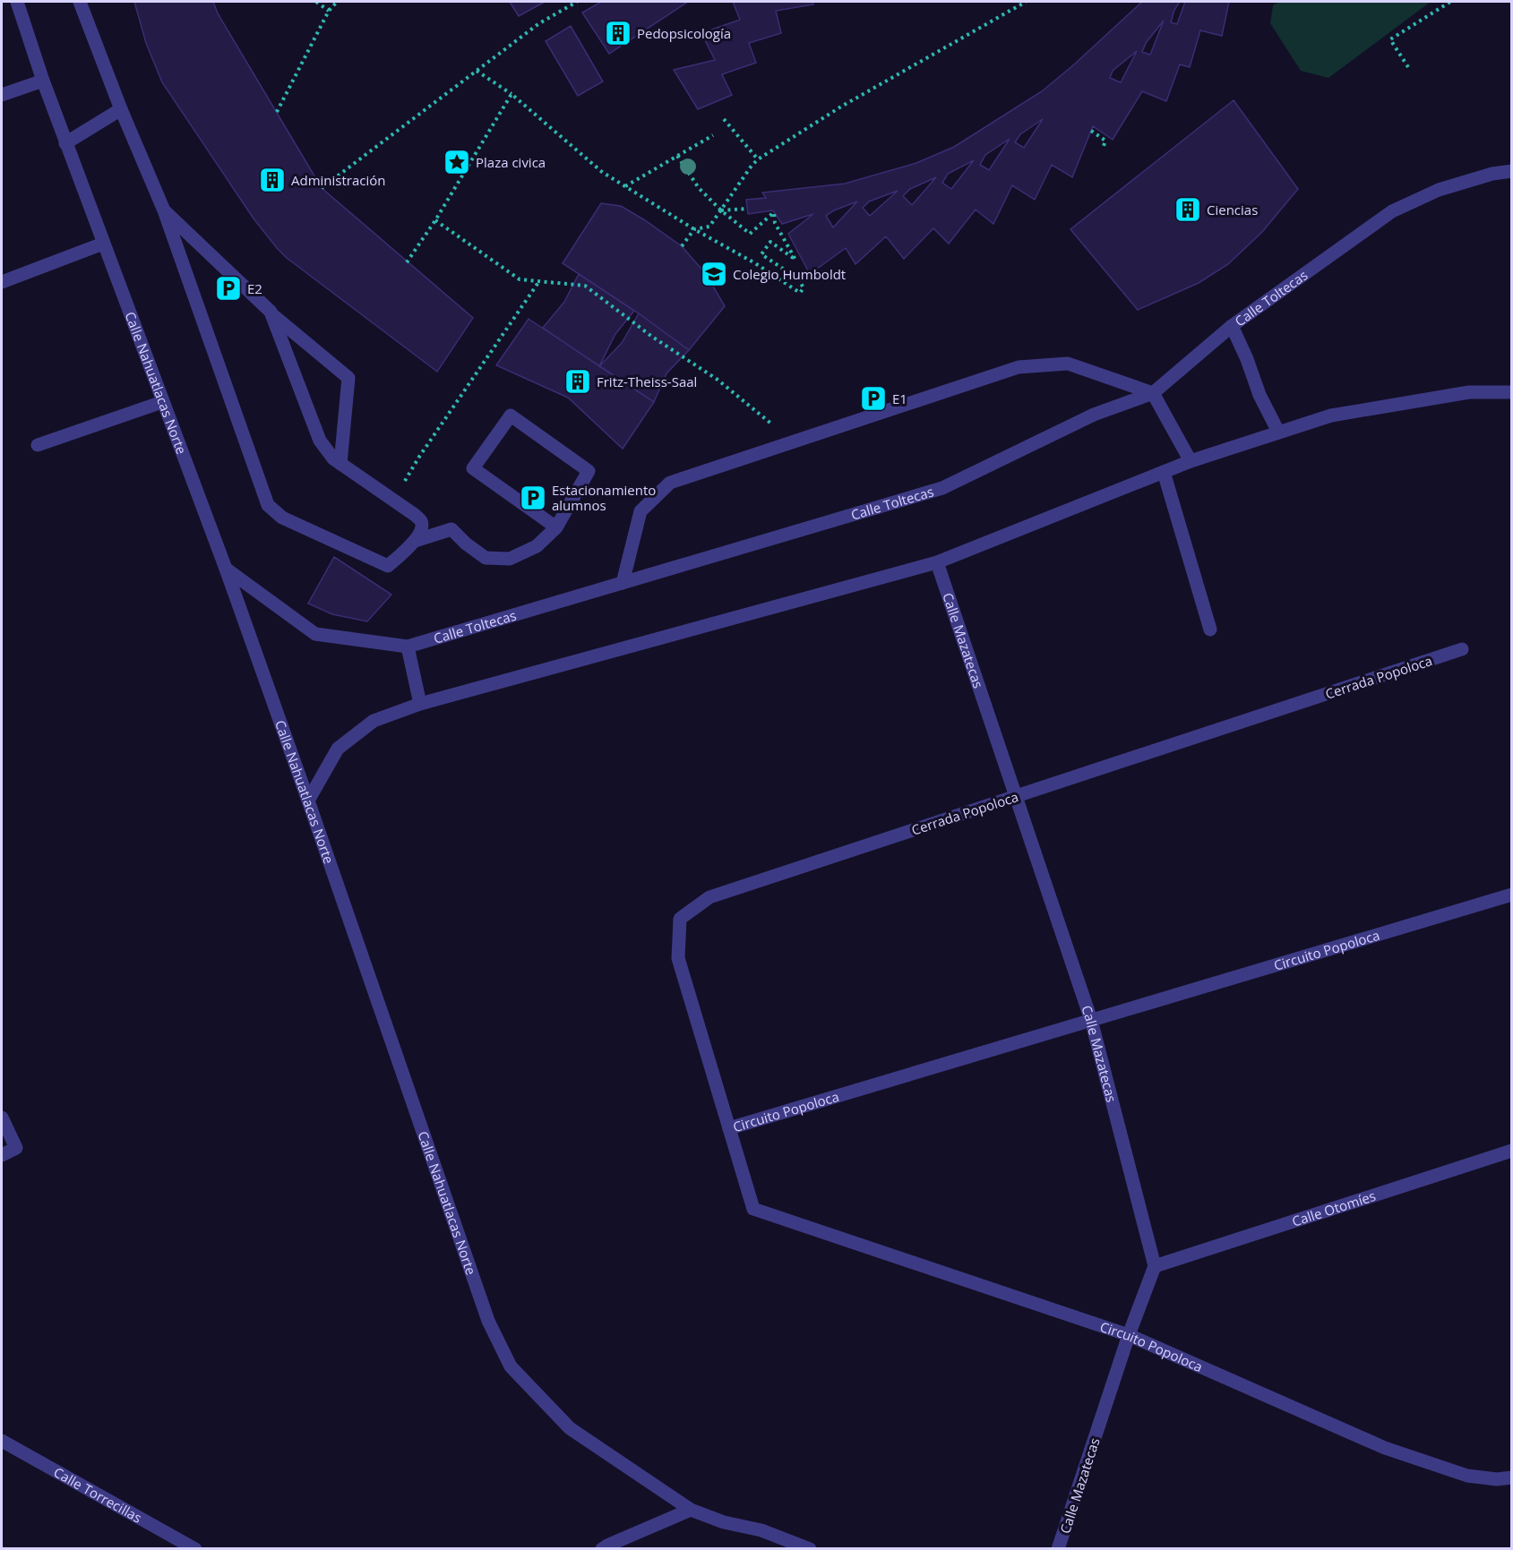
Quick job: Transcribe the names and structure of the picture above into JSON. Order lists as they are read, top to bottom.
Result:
{
  "streets": {
    "street": [
      "Calle Toltecas",
      "Calle Nahuatlacas Norte",
      "Calle Mazatecas",
      "Cerrada Popoloca",
      "Circuito Popoloca",
      "Calle Otomíes",
      "Calle Torrecillas"
    ]
  },
  "crossings": [
    ["Calle Toltecas", "Calle Nahuatlacas Norte"],
    ["Calle Mazatecas", "Cerrada Popoloca"],
    ["Calle Mazatecas", "Circuito Popoloca"],
    ["Calle Mazatecas", "Calle Otomíes"],
    ["Cerrada Popoloca", "Circuito Popoloca"]
  ],
  "places": {
    "building": [
      "Pedopsicología",
      "Administración",
      "Ciencias",
      "Fritz-Theiss-Saal"
    ],
    "place": ["Plaza civica"],
    "school or university": ["Colegio Humboldt"],
    "parking": ["E2", "E1", "Estacionamiento alumnos"]
  }
}
